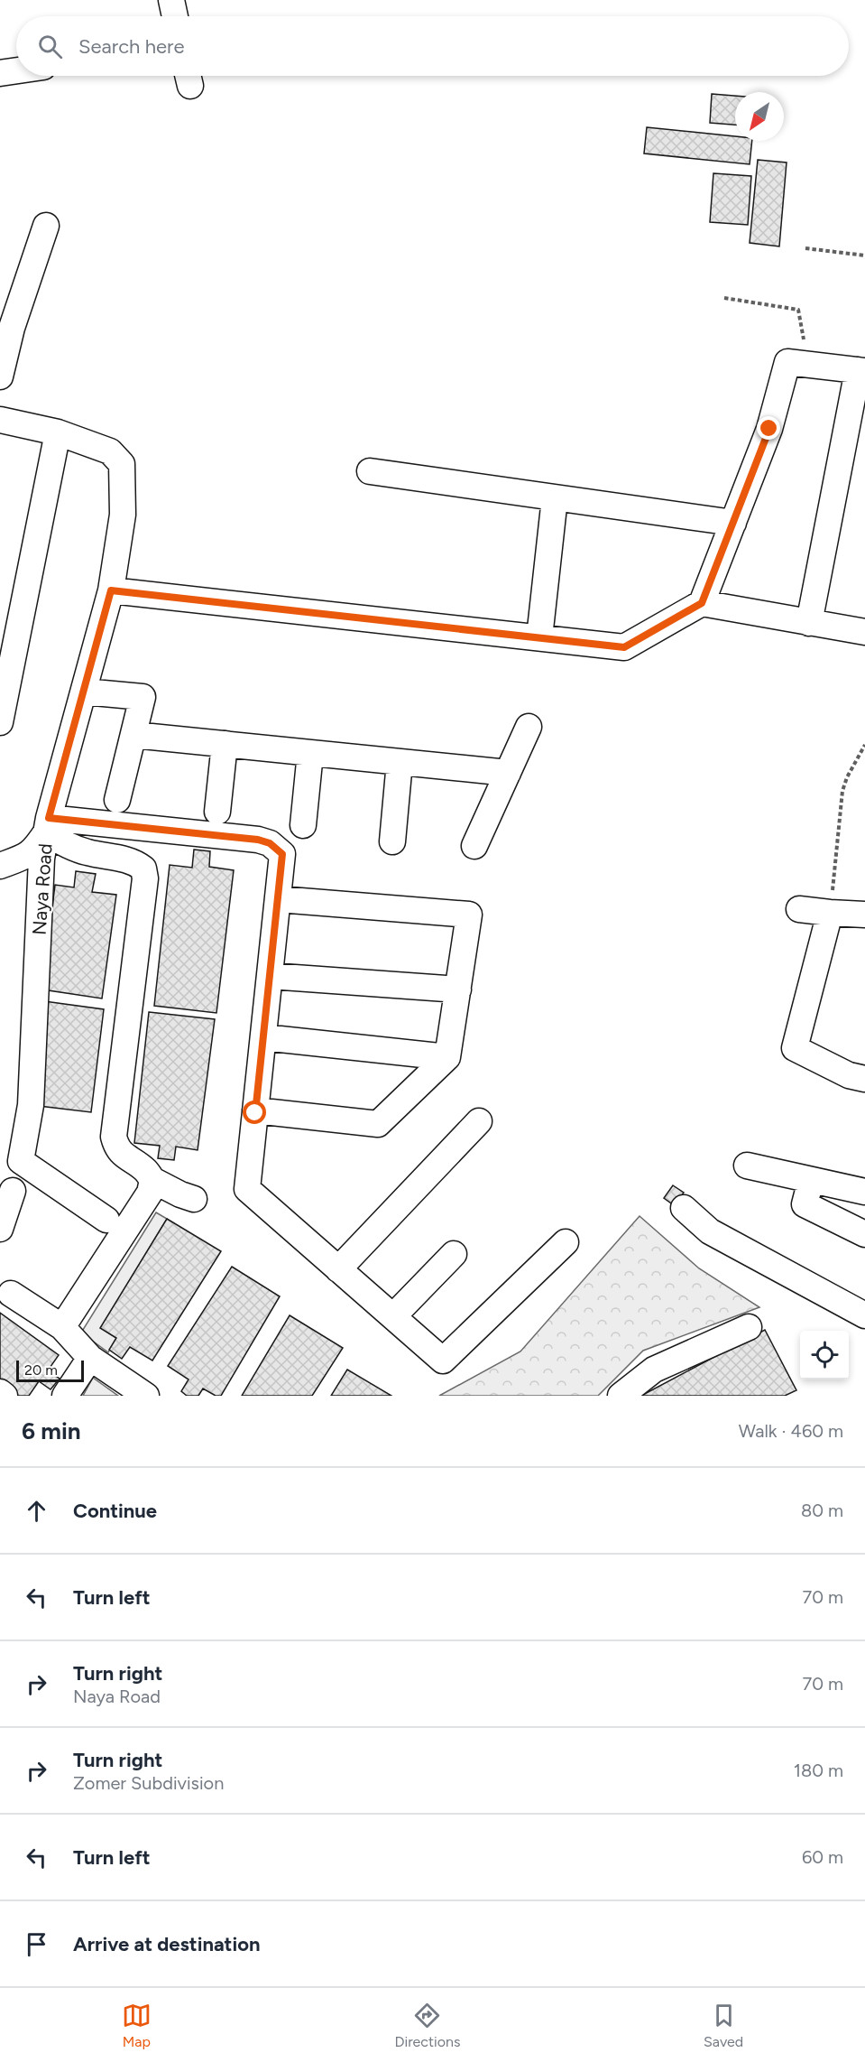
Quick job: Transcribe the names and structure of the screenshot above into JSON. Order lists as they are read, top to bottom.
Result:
{
  "streets": {
    "street": ["Naya Road"]
  },
  "scale_bar": "20 m",
  "north": "bottom left",
  "page": {
    "search": "Search here",
    "scale": "20 m",
    "heading": ["6 min", "Walk · 460 m"],
    "list": [
      ["Continue", "80 m"],
      ["Turn left", "70 m"],
      ["Turn right", "Naya Road", "70 m"],
      ["Turn right", "Zomer Subdivision", "180 m"],
      ["Turn left", "60 m"],
      "Arrive at destination"
    ],
    "nav": ["Map", "Directions", "Saved"]
  }
}
